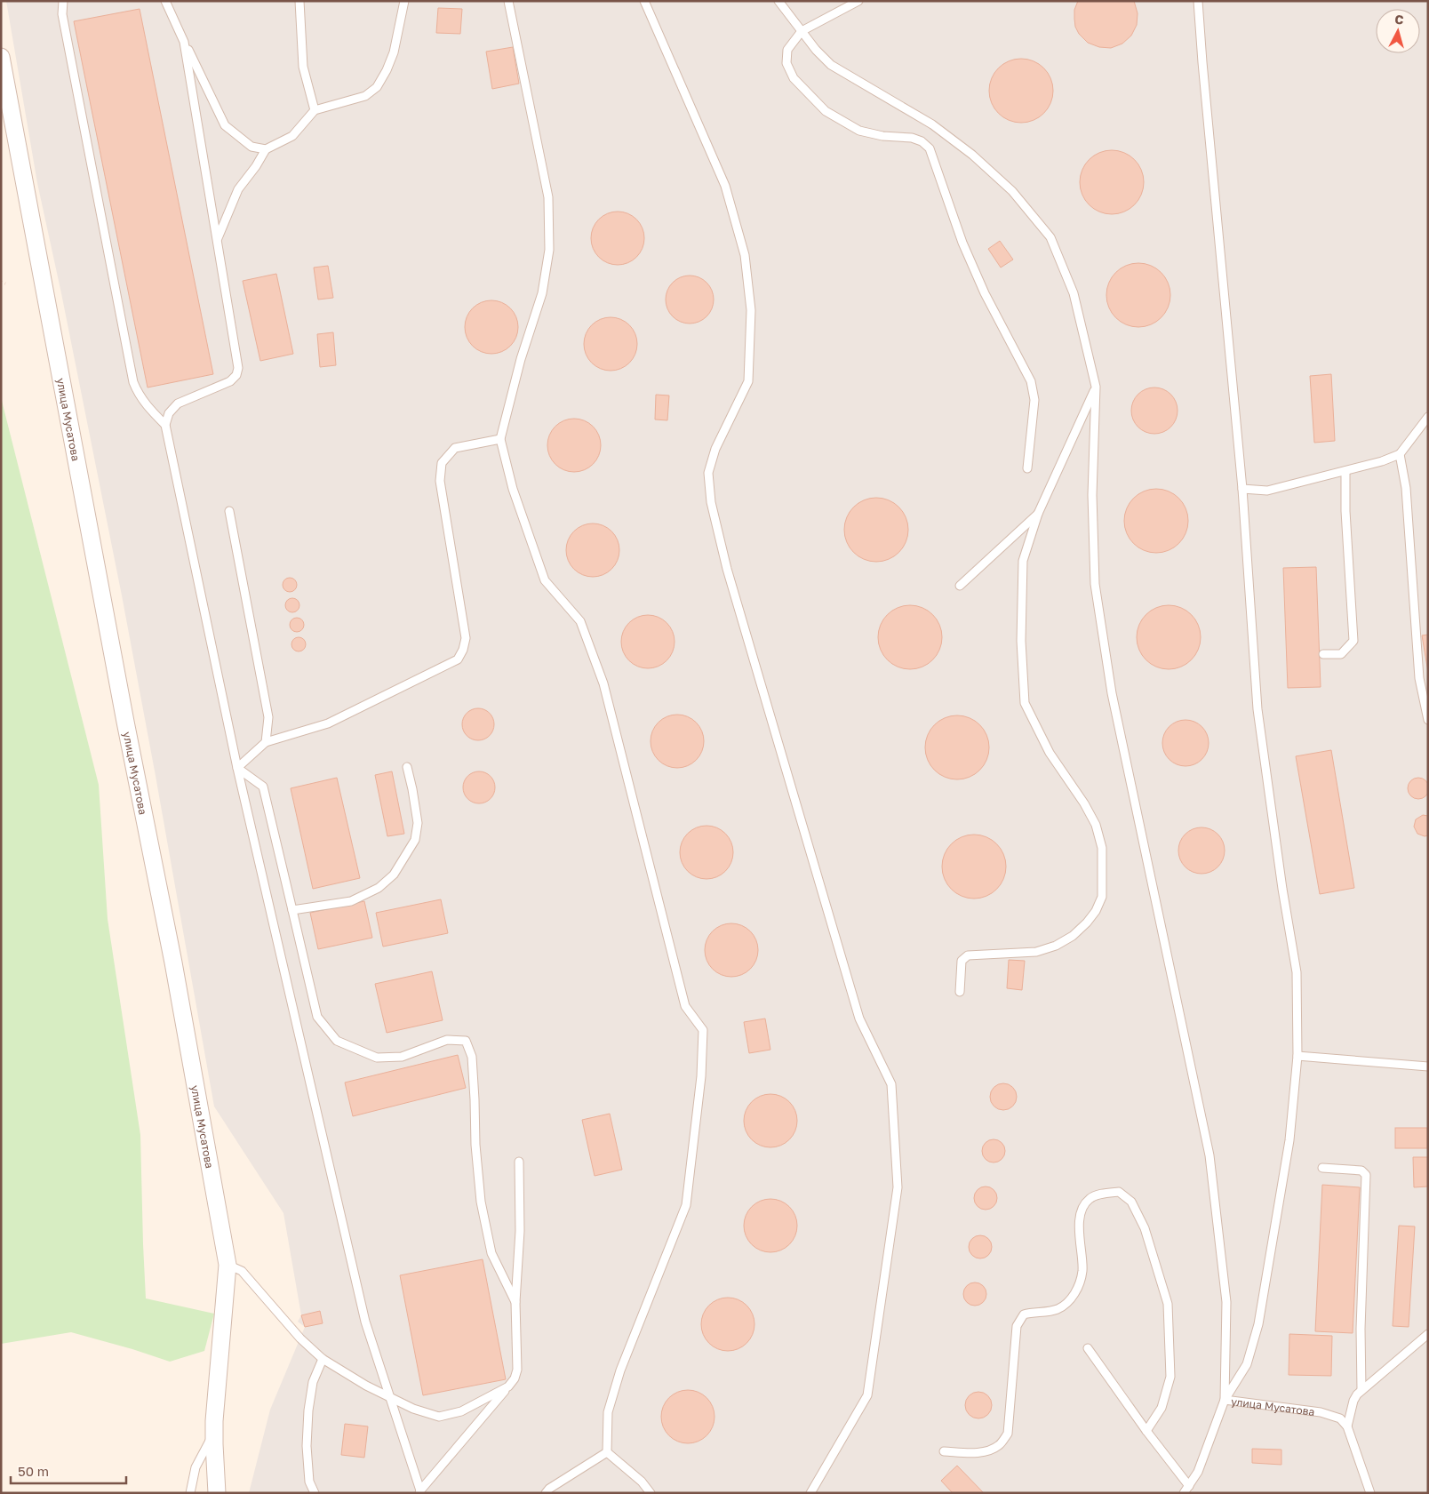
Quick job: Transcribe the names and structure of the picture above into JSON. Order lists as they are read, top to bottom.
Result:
{
  "streets": {
    "street": ["улица Мусатова"]
  },
  "scale_bar": "50 m",
  "north": "top"
}
